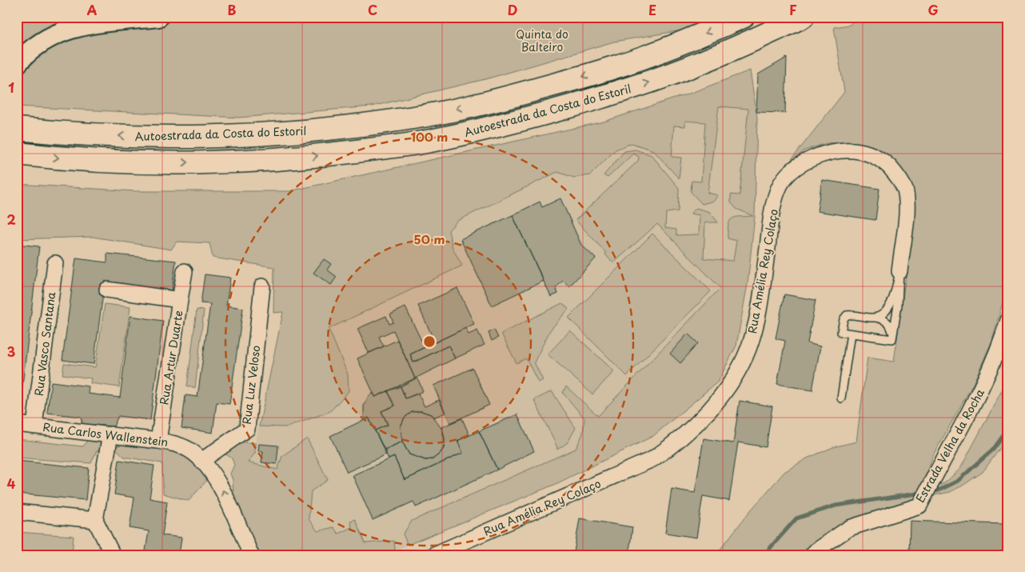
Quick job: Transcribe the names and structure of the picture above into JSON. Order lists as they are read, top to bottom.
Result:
{
  "streets": {
    "highway": ["Autoestrada da Costa do Estoril"],
    "street": [
      "Rua Amélia Rey Colaço",
      "Rua Vasco Santana",
      "Rua Artur Duarte",
      "Rua Luz Veloso",
      "Rua Carlos Wallenstein",
      "Estrada Velha da Rocha"
    ]
  },
  "crossings": [
    ["Rua Vasco Santana", "Rua Carlos Wallenstein"],
    ["Rua Artur Duarte", "Rua Carlos Wallenstein"],
    ["Rua Luz Veloso", "Rua Carlos Wallenstein"]
  ],
  "one_way": ["Rua Carlos Wallenstein"],
  "parks": ["Quinta do Balteiro"],
  "grid": {
    "columns": [
      "A",
      "B",
      "C",
      "D",
      "E",
      "F",
      "G"
    ],
    "rows": [
      "1",
      "2",
      "3",
      "4"
    ]
  },
  "rings": ["100 m", "50 m"]
}
